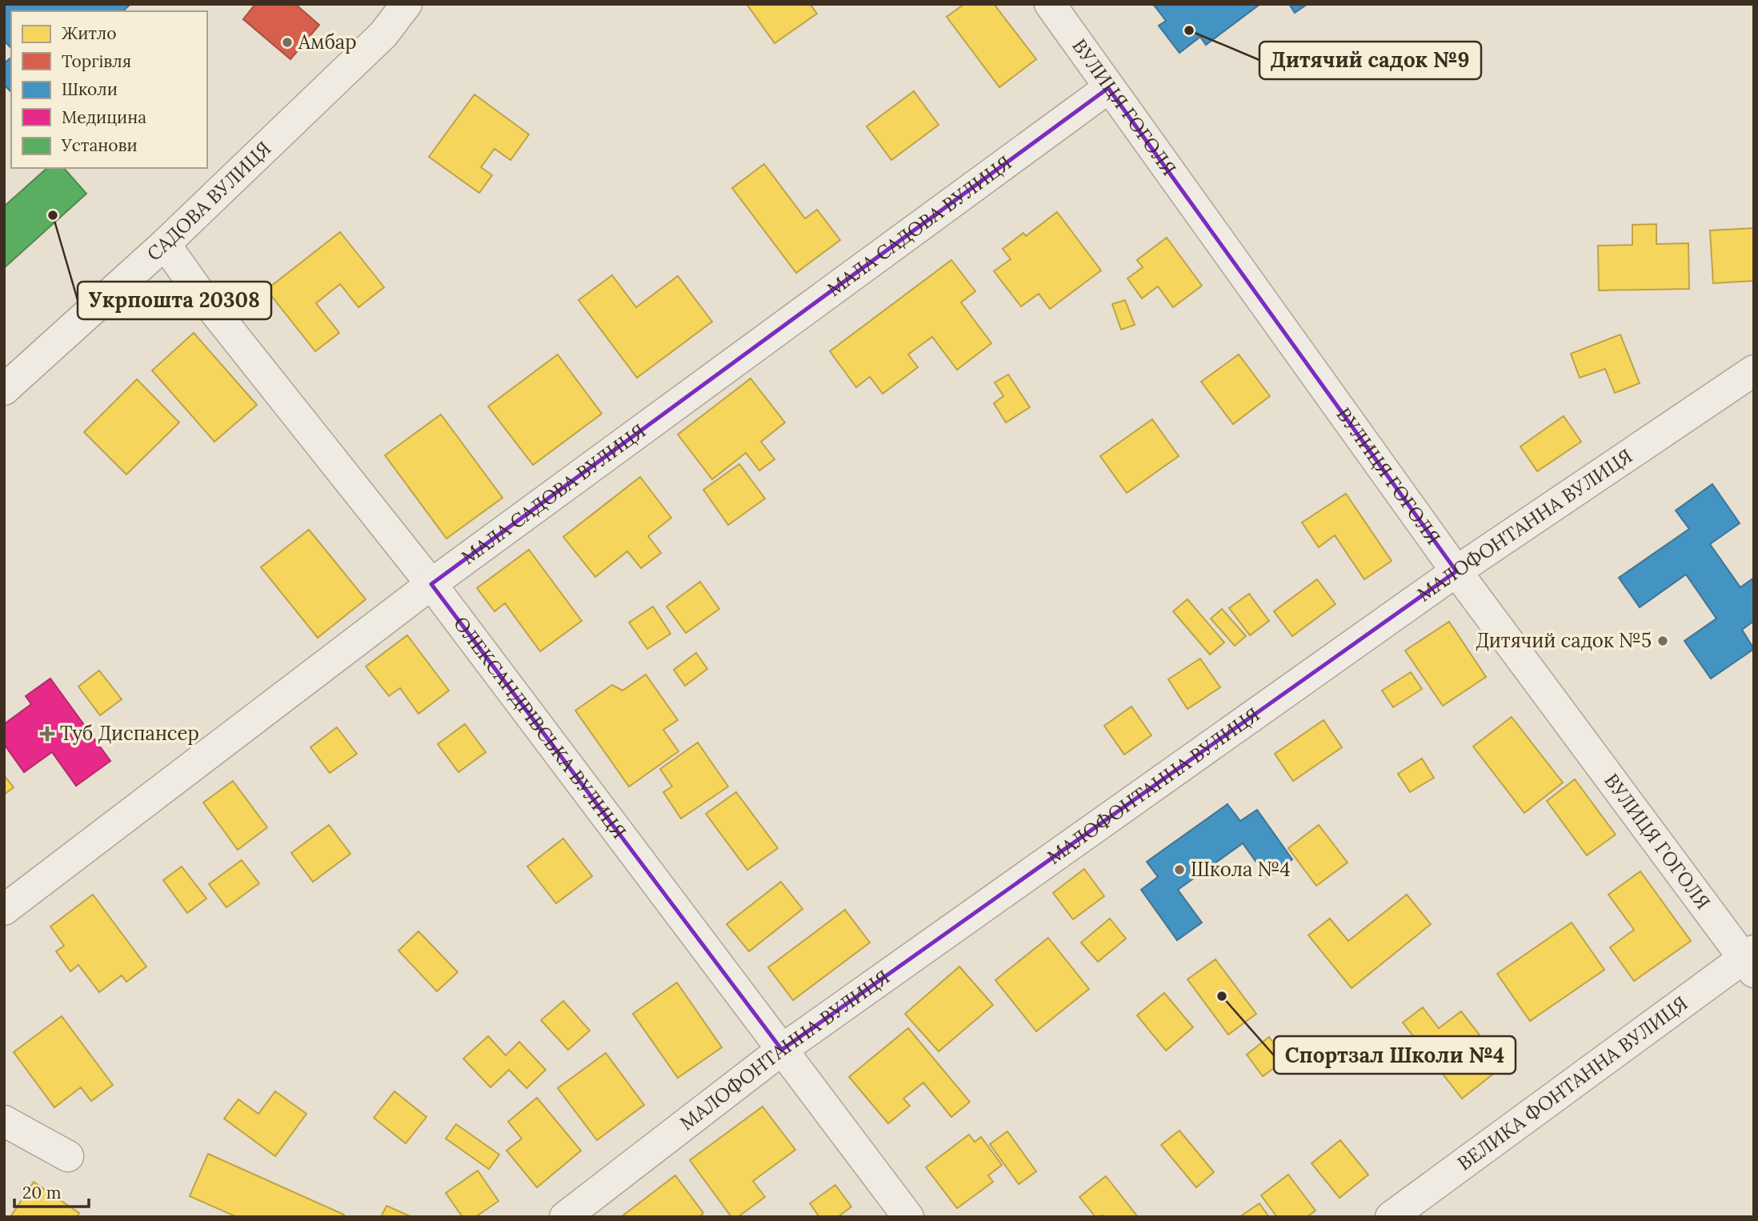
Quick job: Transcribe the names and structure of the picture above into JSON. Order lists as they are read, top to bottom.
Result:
{
  "streets": {
    "street": [
      "ВУЛИЦЯ ГОГОЛЯ",
      "САДОВА ВУЛИЦЯ",
      "МАЛА САДОВА ВУЛИЦЯ",
      "МАЛОФОНТАННА ВУЛИЦЯ",
      "ОЛЕКСАНДРІВСЬКА ВУЛИЦЯ",
      "ВЕЛИКА ФОНТАННА ВУЛИЦЯ"
    ]
  },
  "crossings": [
    ["ВУЛИЦЯ ГОГОЛЯ", "МАЛА САДОВА ВУЛИЦЯ"],
    ["ВУЛИЦЯ ГОГОЛЯ", "МАЛОФОНТАННА ВУЛИЦЯ"],
    ["ВУЛИЦЯ ГОГОЛЯ", "ВЕЛИКА ФОНТАННА ВУЛИЦЯ"],
    ["САДОВА ВУЛИЦЯ", "ОЛЕКСАНДРІВСЬКА ВУЛИЦЯ"],
    ["МАЛА САДОВА ВУЛИЦЯ", "ОЛЕКСАНДРІВСЬКА ВУЛИЦЯ"],
    ["МАЛОФОНТАННА ВУЛИЦЯ", "ОЛЕКСАНДРІВСЬКА ВУЛИЦЯ"]
  ],
  "places": {
    "other": [
      "Дитячий садок №9",
      "Амбар",
      "Укрпошта 20308",
      "Дитячий садок №5",
      "Школа №4",
      "Спортзал Школи №4"
    ],
    "health": ["Туб Диспансер"]
  },
  "legend": [
    "Житло",
    "Торгівля",
    "Школи",
    "Медицина",
    "Установи"
  ],
  "scale_bar": "20 m"
}
